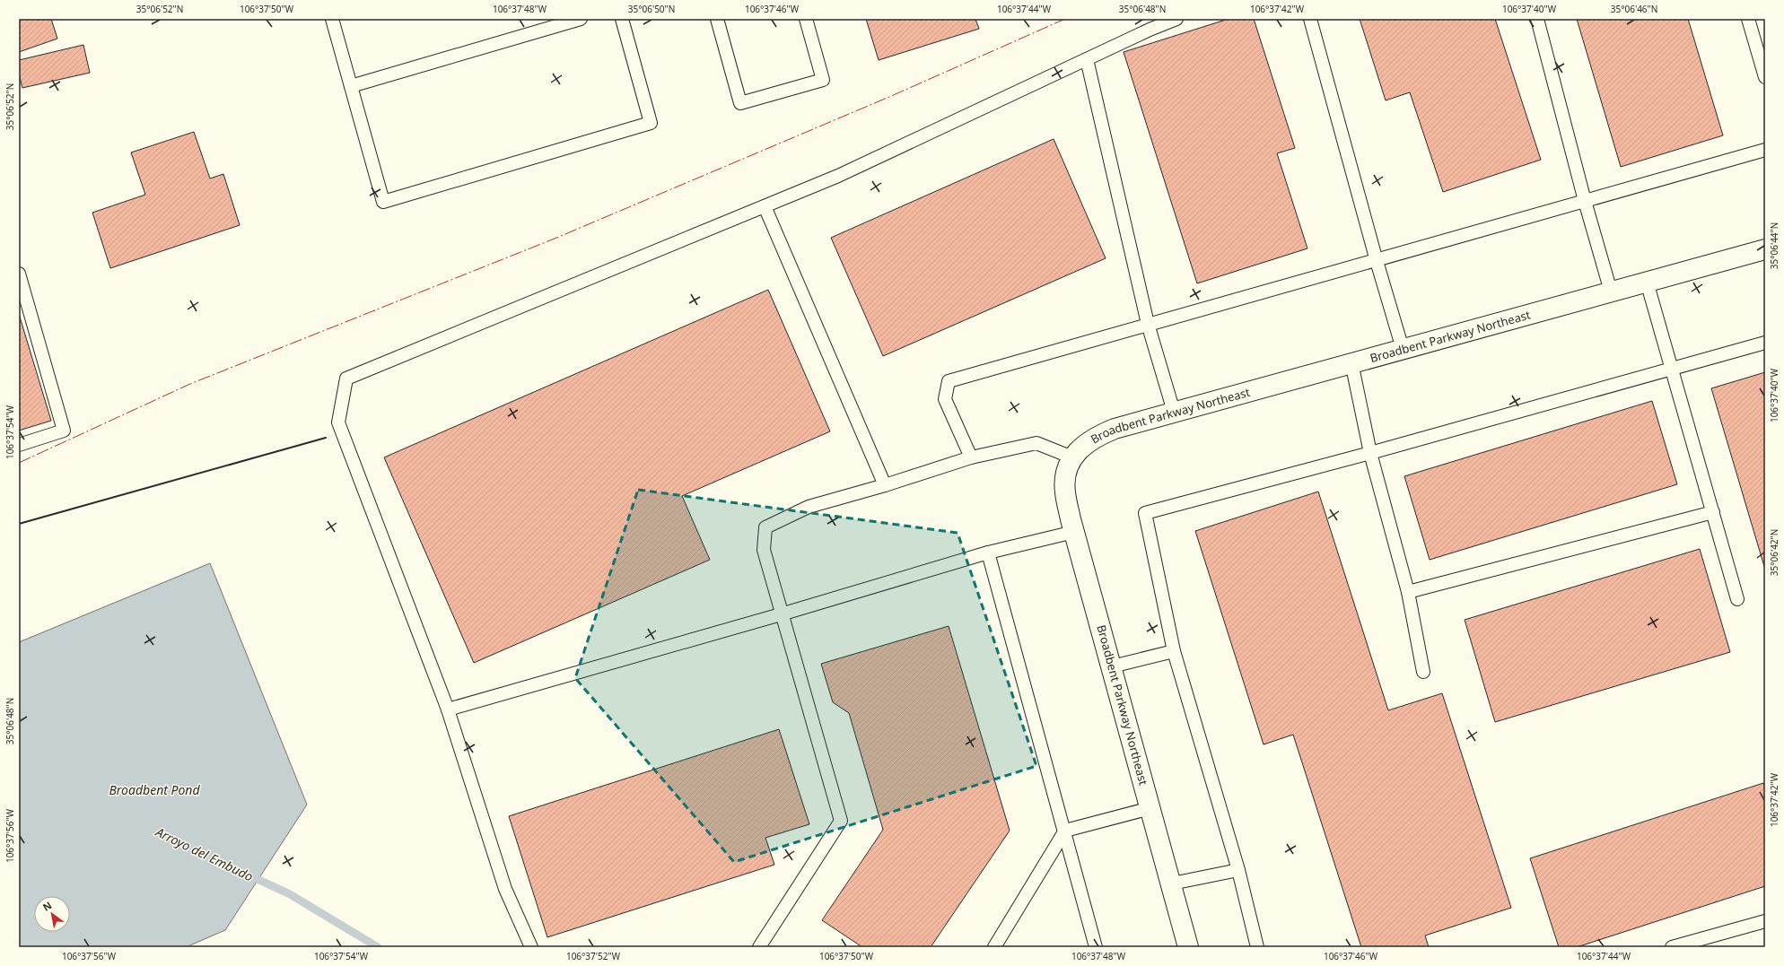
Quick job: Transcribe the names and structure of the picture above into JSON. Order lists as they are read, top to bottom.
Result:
{
  "streets": {
    "street": ["Broadbent Parkway Northeast"]
  },
  "water": ["Broadbent Pond", "Arroyo del Embudo"],
  "north": "top left",
  "coordinates": [
    "35°06'52\"N",
    "106°37'50\"W",
    "106°37'48\"W",
    "35°06'50\"N",
    "106°37'46\"W",
    "106°37'44\"W",
    "35°06'48\"N",
    "106°37'42\"W",
    "106°37'40\"W",
    "35°06'46\"N",
    "35°06'44\"N",
    "106°37'54\"W",
    "35°06'42\"N",
    "106°37'56\"W",
    "106°37'52\"W"
  ]
}
